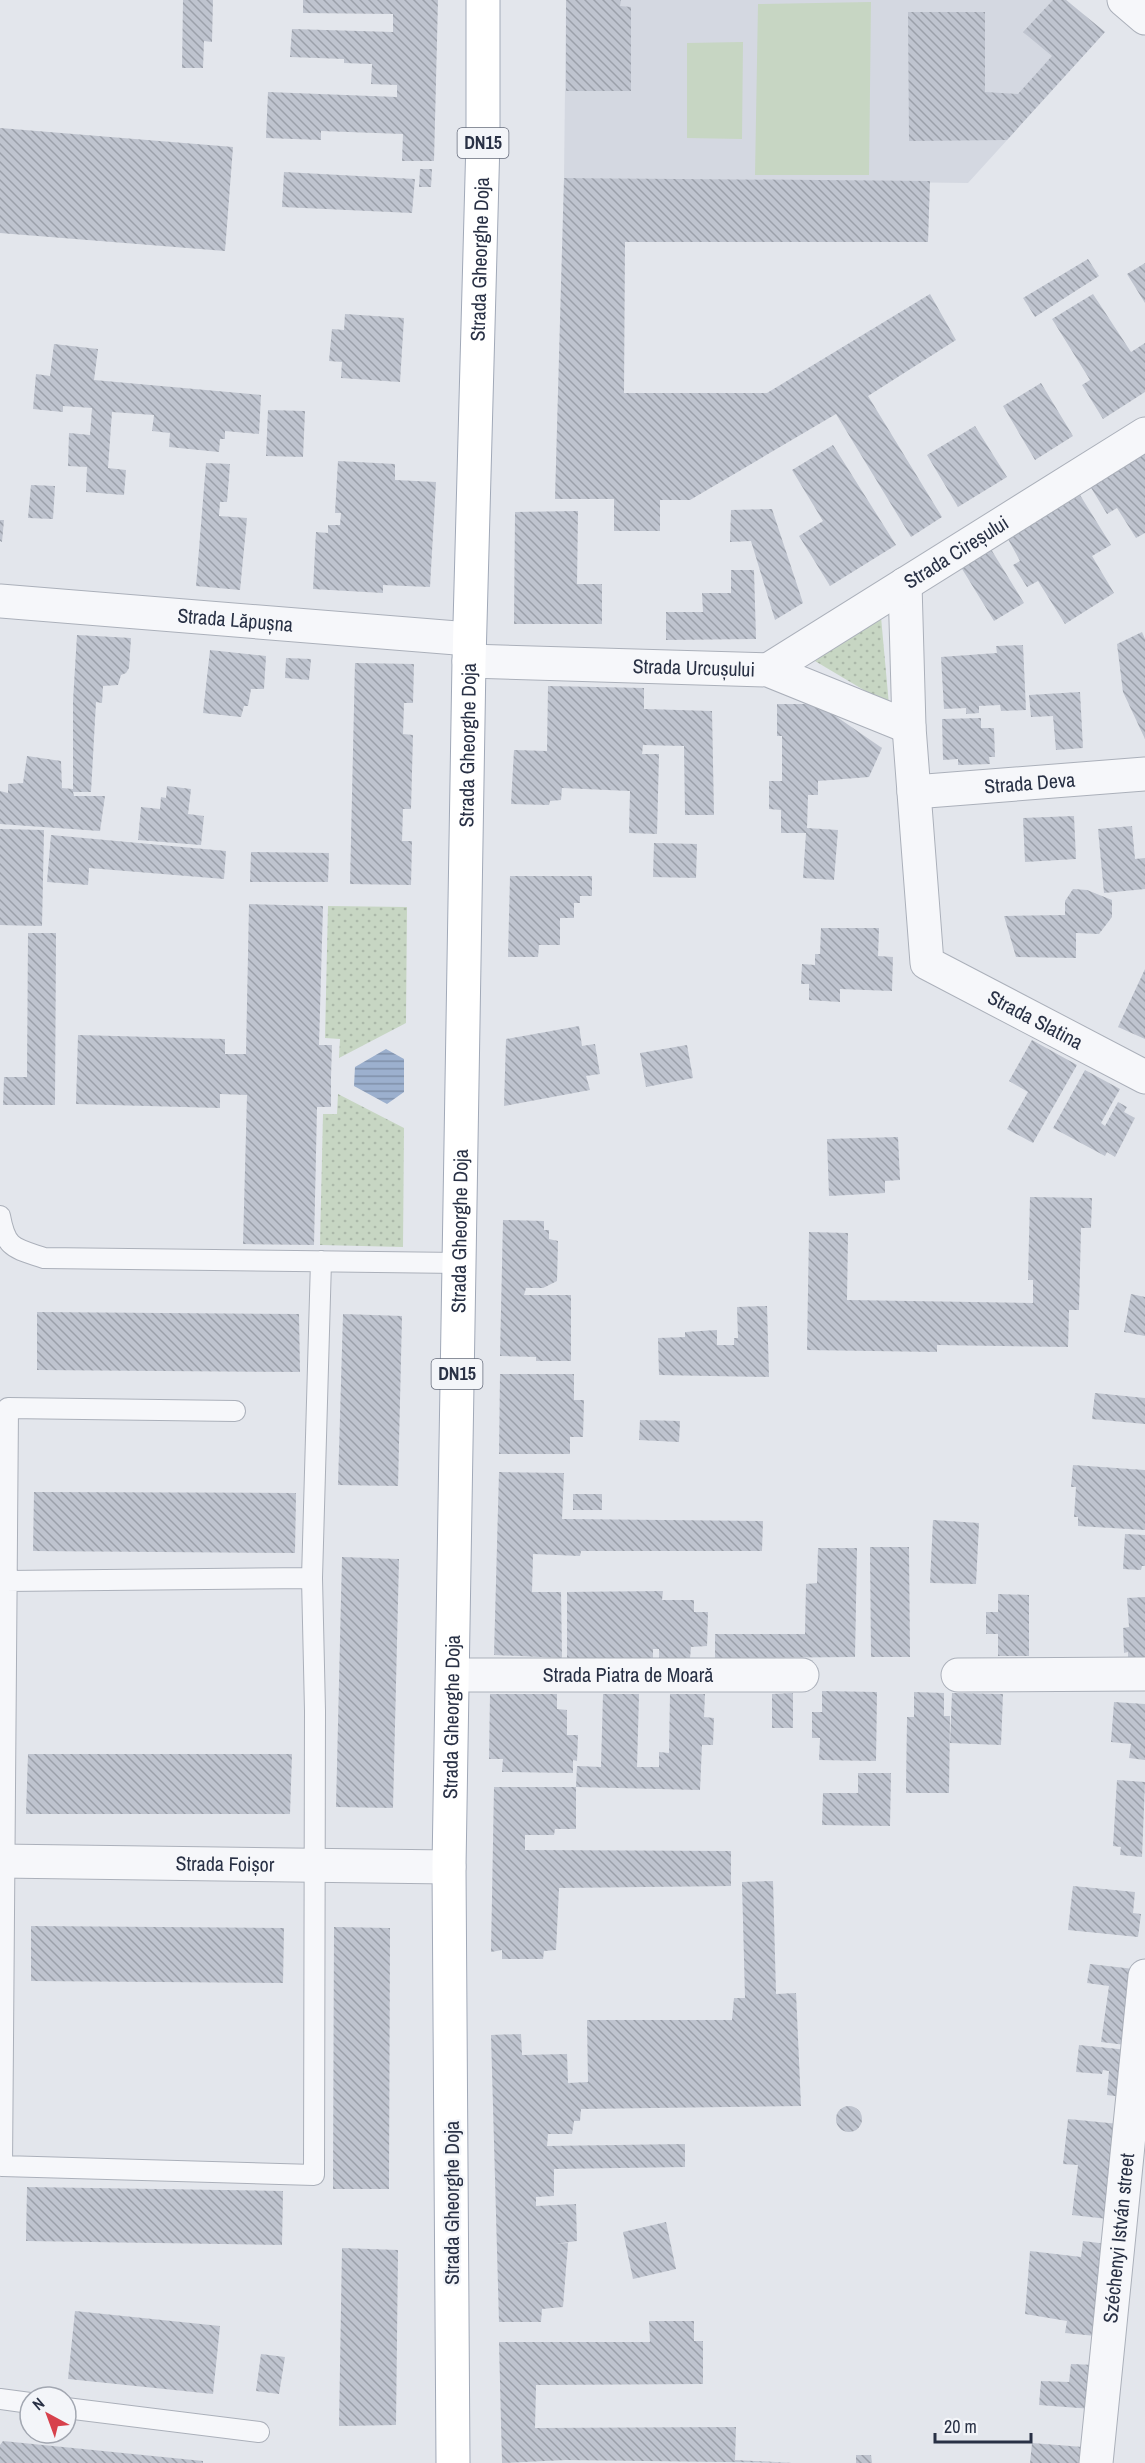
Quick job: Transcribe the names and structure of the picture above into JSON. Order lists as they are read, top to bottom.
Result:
{
  "streets": {
    "main road": ["DN15", "Strada Gheorghe Doja"],
    "street": [
      "Strada Cireșului",
      "Strada Lăpușna",
      "Strada Urcușului",
      "Strada Deva",
      "Strada Slatina",
      "Strada Piatra de Moară",
      "Strada Foișor",
      "Széchenyi István street"
    ]
  },
  "crossings": [
    ["Strada Gheorghe Doja", "Strada Lăpușna"],
    ["Strada Gheorghe Doja", "Strada Urcușului"],
    ["Strada Gheorghe Doja", "Strada Piatra de Moară"],
    ["Strada Gheorghe Doja", "Strada Foișor"],
    ["Strada Cireșului", "Strada Urcușului"],
    ["Strada Lăpușna", "Strada Urcușului"],
    ["Strada Deva", "Strada Slatina"]
  ],
  "scale_bar": "20 m",
  "north": "top left"
}
